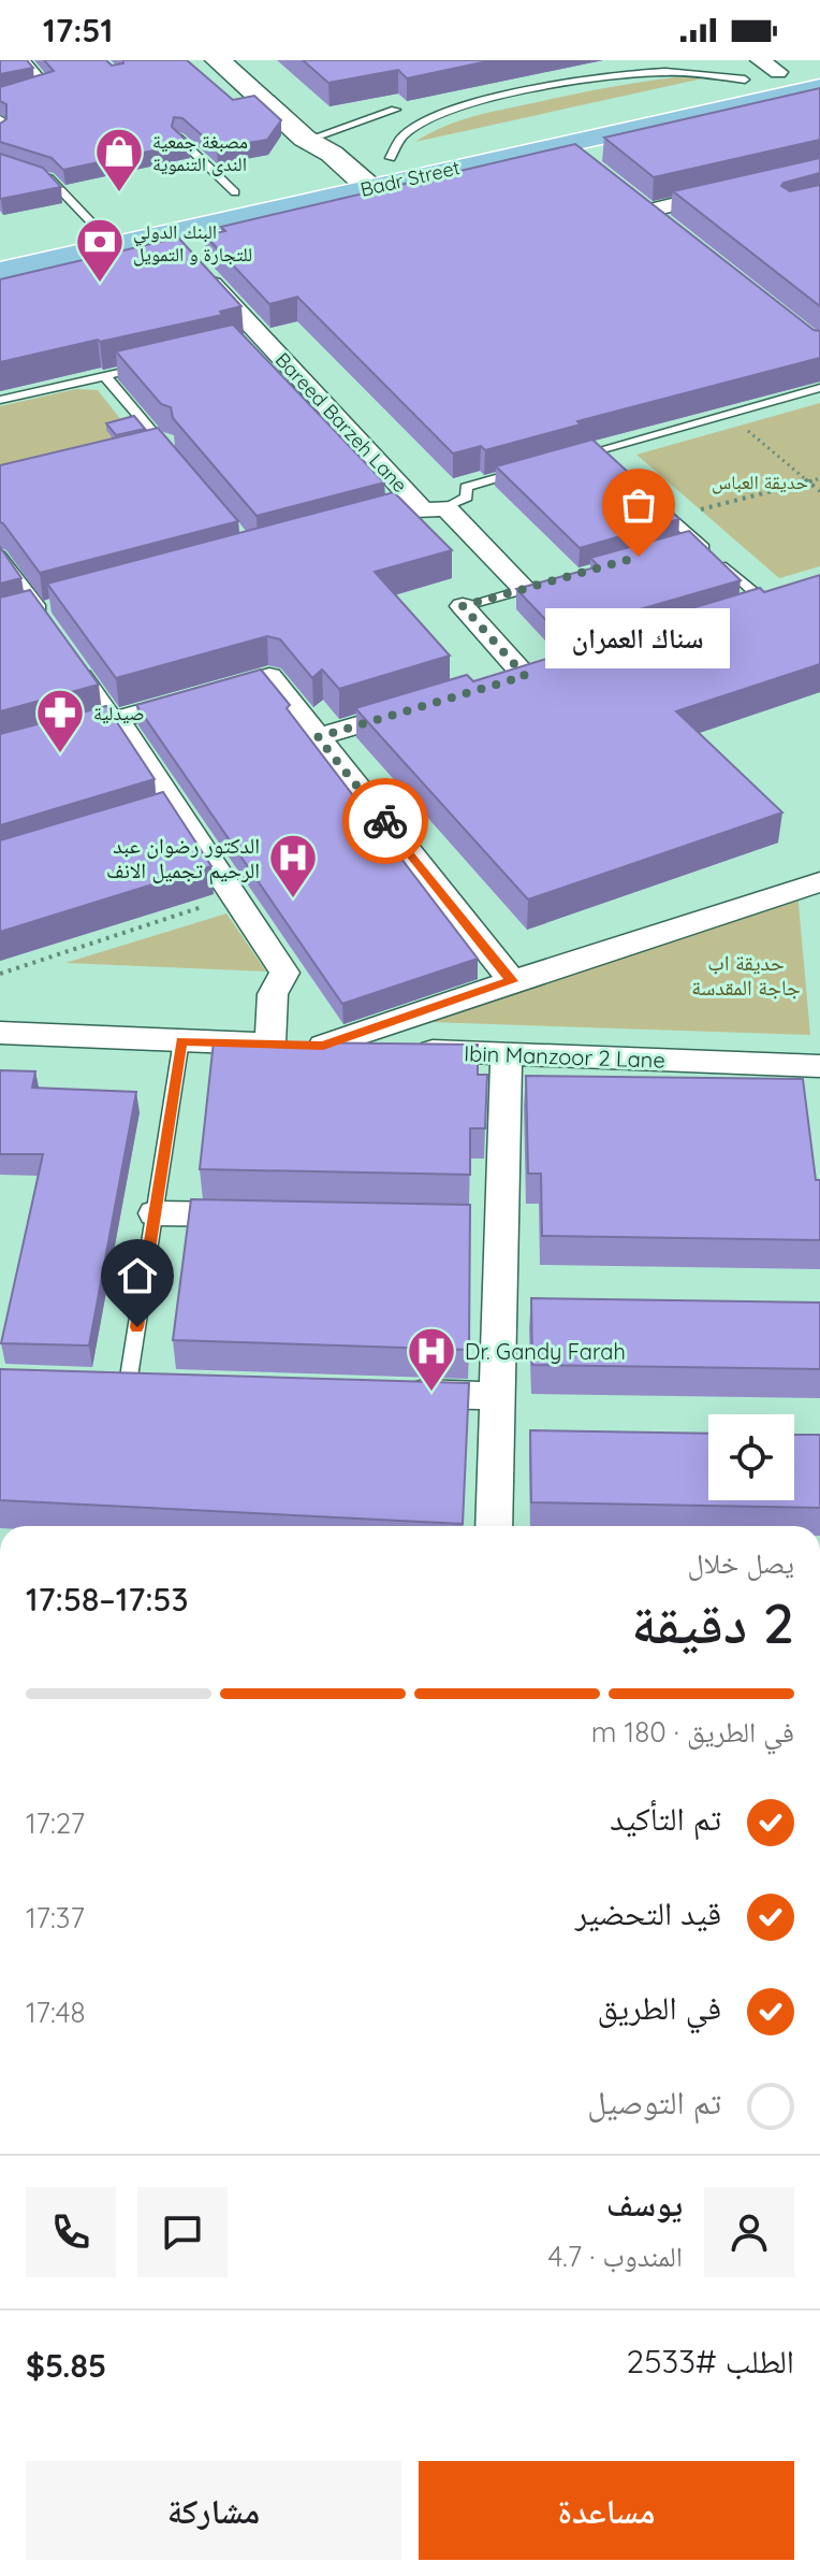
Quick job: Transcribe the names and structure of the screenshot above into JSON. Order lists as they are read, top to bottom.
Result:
{
  "streets": {
    "main road": ["Badr Street"],
    "street": ["Bareed Barzeh Lane", "Ibin Manzoor 2 Lane"]
  },
  "parks": ["حديقة العباس", "حديقة اب جاجة المقدسة"],
  "places": {
    "shop": ["مصبغة جمعية الندى التنموية"],
    "bank": ["البنك الدولي للتجارة و التمويل"],
    "other": ["سناك العمران"],
    "pharmacy": ["صيدلية"],
    "hospital": ["الدكتور رضوان عبد الرحيم تجميل الانف", "Dr. Gandy Farah"]
  },
  "page": {
    "status": "17:51",
    "bubble": "سناك العمران",
    "heading": ["2 دقيقة", "يصل خلال", "17:53–17:58"],
    "panel": [
      "يوسف",
      "المندوب · 4.7",
      "الطلب #2533",
      "$5.85"
    ],
    "bar": "في الطريق · 180 m",
    "list": [
      ["تم التأكيد", "17:27"],
      ["قيد التحضير", "17:37"],
      ["في الطريق", "17:48"],
      "تم التوصيل"
    ],
    "buttons": ["مساعدة", "مشاركة"]
  }
}
